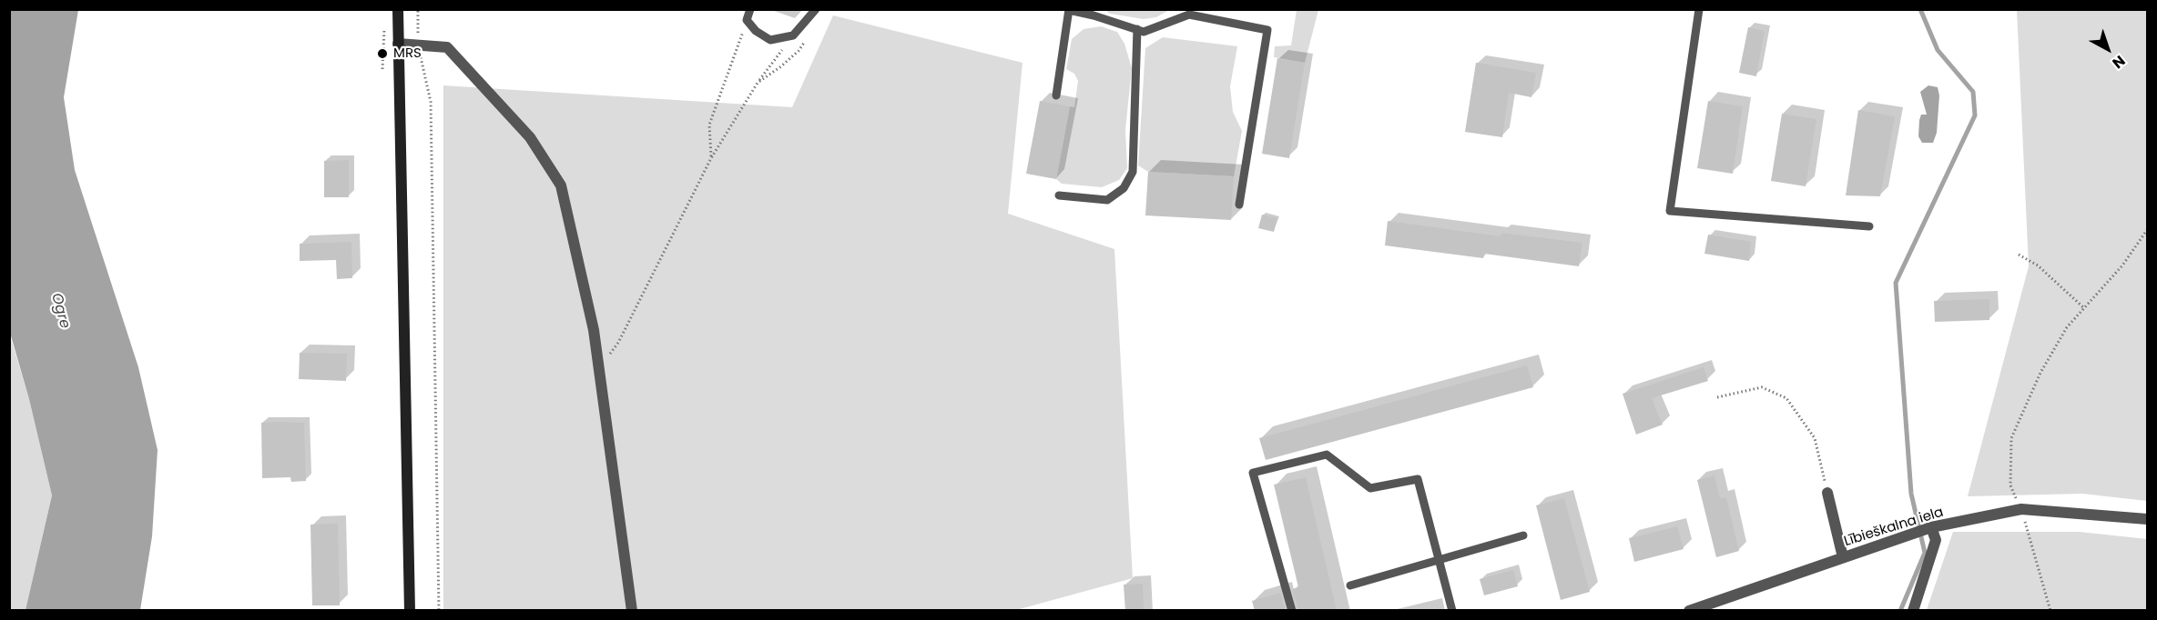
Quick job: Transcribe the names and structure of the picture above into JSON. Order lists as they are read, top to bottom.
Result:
{
  "streets": {
    "street": ["Lībieškalna iela"]
  },
  "water": ["Ogre"],
  "places": ["MRS"],
  "north": "bottom right"
}
